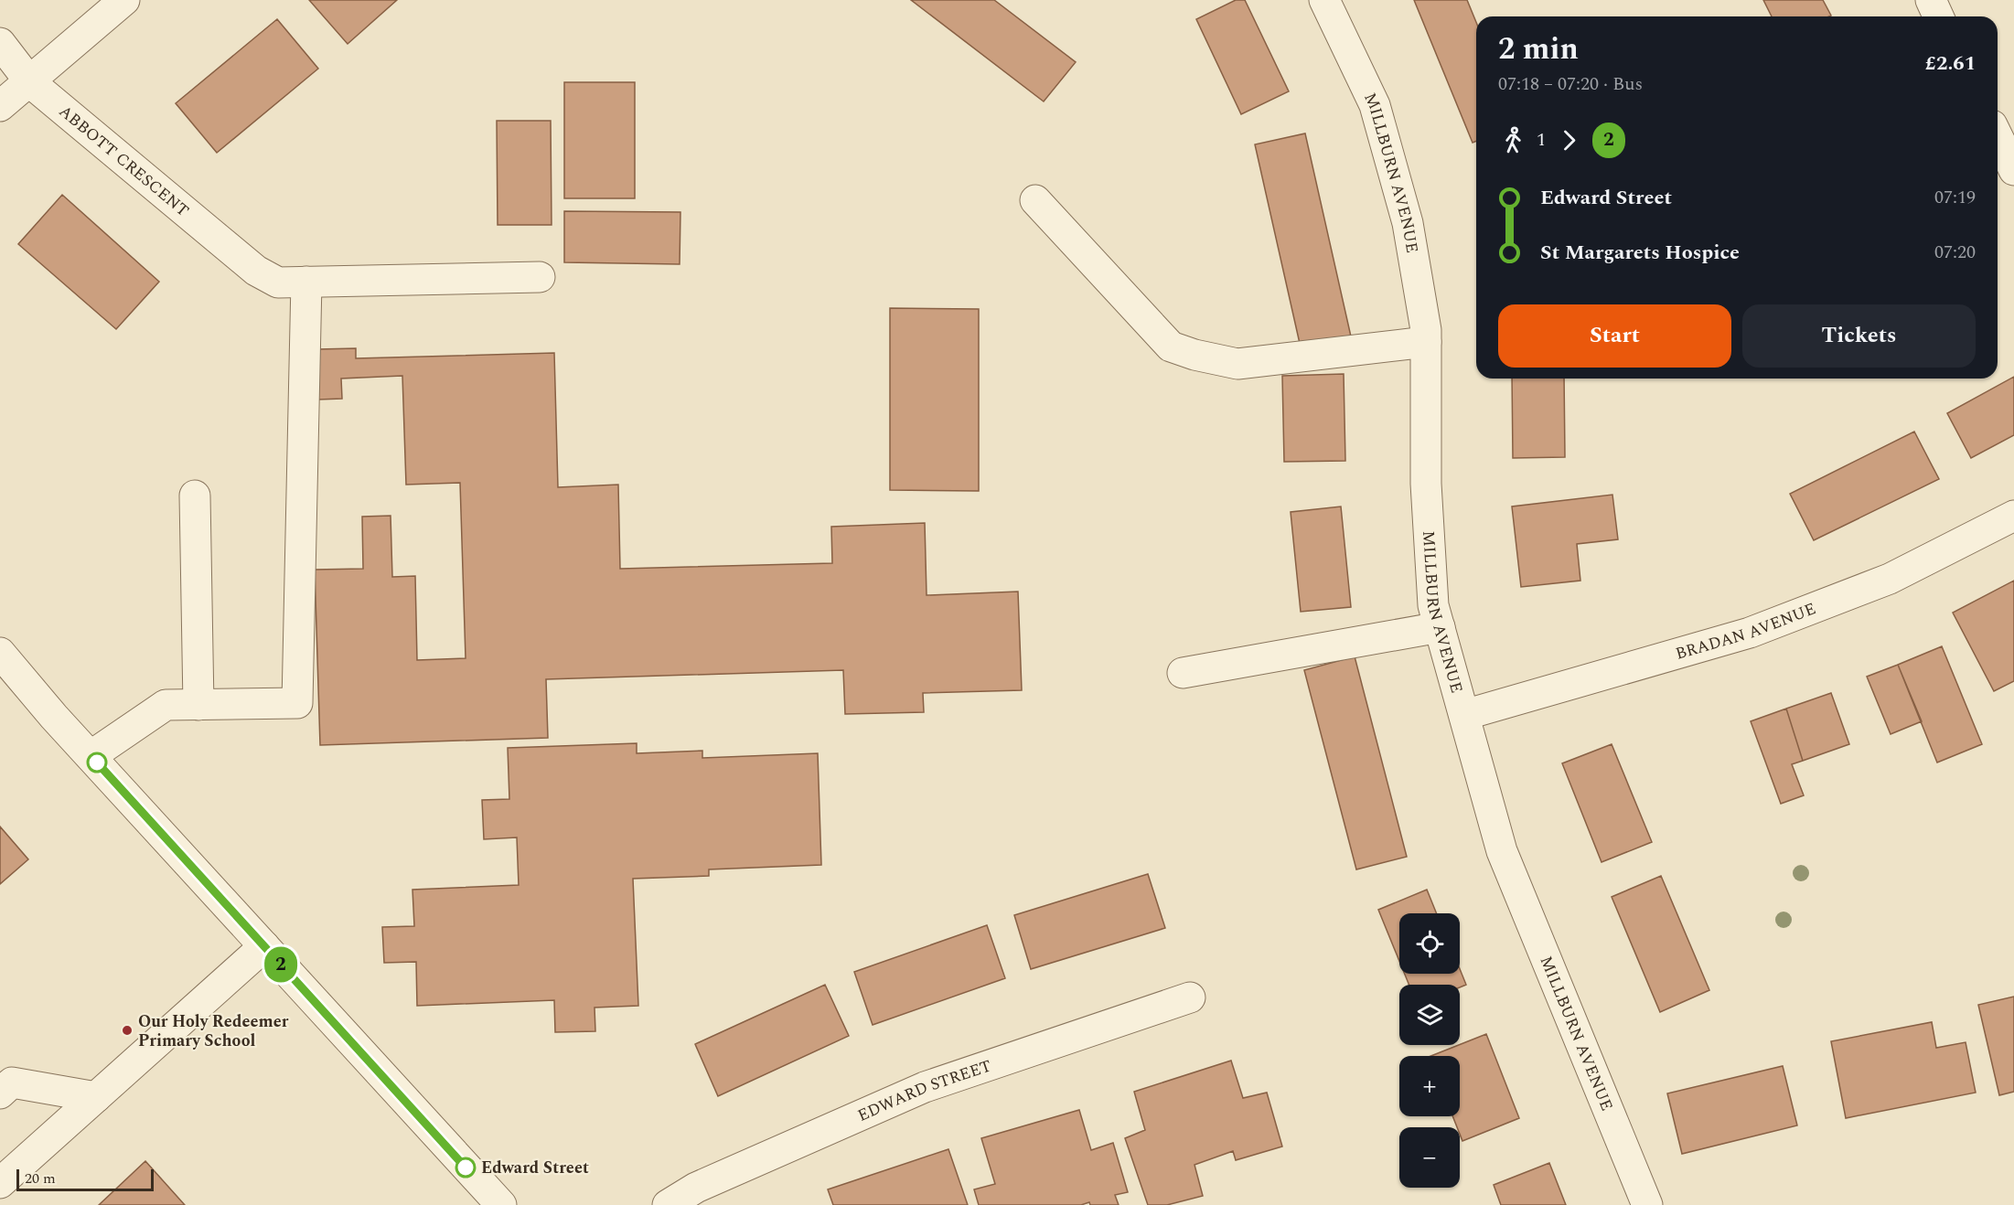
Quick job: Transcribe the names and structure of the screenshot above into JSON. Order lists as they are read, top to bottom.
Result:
{
  "streets": {
    "street": [
      "ABBOTT CRESCENT",
      "MILLBURN AVENUE",
      "BRADAN AVENUE",
      "EDWARD STREET"
    ]
  },
  "crossings": [
    ["MILLBURN AVENUE", "BRADAN AVENUE"]
  ],
  "places": ["Our Holy Redeemer Primary School", "Edward Street"],
  "lines": ["bus line 2"],
  "scale_bar": "20 m",
  "page": {
    "on_map": "2",
    "heading": ["2 min", "07:18 – 07:20 · Bus", "£2.61"],
    "legs": ["1", "2"],
    "list": [
      {
        "name": "Edward Street",
        "value": "07:19"
      },
      {
        "name": "St Margarets Hospice",
        "value": "07:20"
      }
    ],
    "buttons": ["Start", "Tickets"],
    "map_buttons": ["+", "−"],
    "scale": "20 m"
  }
}
